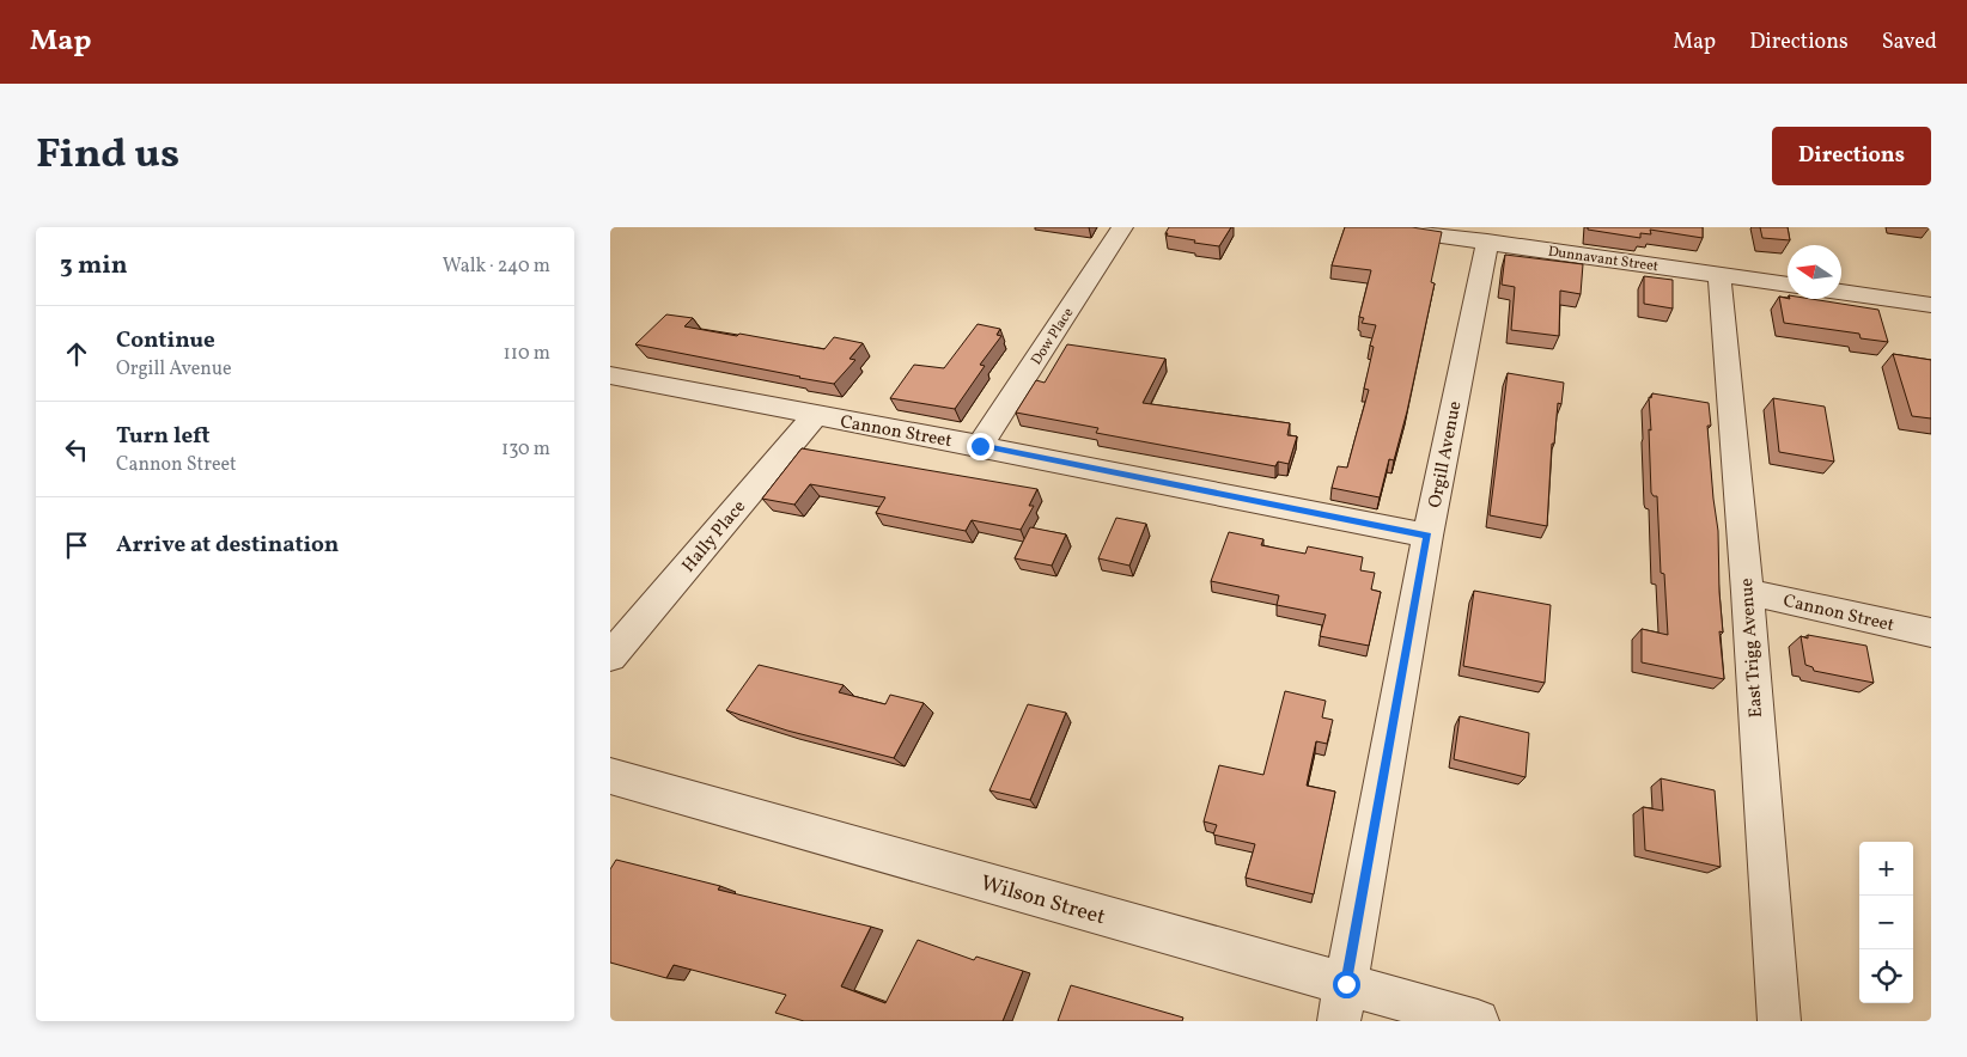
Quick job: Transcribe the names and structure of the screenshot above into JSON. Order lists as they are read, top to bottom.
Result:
{
  "streets": {
    "street": [
      "Dunnavant Street",
      "Dow Place",
      "Cannon Street",
      "Orgill Avenue",
      "Hally Place",
      "East Trigg Avenue",
      "Wilson Street"
    ]
  },
  "crossings": [
    ["Dunnavant Street", "Orgill Avenue"],
    ["Dunnavant Street", "East Trigg Avenue"],
    ["Dow Place", "Cannon Street"],
    ["Cannon Street", "Orgill Avenue"],
    ["Cannon Street", "Hally Place"],
    ["Cannon Street", "East Trigg Avenue"],
    ["Orgill Avenue", "Wilson Street"]
  ],
  "north": "left",
  "page": {
    "header": "Map",
    "nav": ["Map", "Directions", "Saved"],
    "title": "Find us",
    "buttons": "Directions",
    "heading": ["3 min", "Walk · 240 m"],
    "list": [
      ["Continue", "Orgill Avenue", "110 m"],
      ["Turn left", "Cannon Street", "130 m"],
      "Arrive at destination"
    ],
    "map_buttons": ["+", "−"]
  }
}
